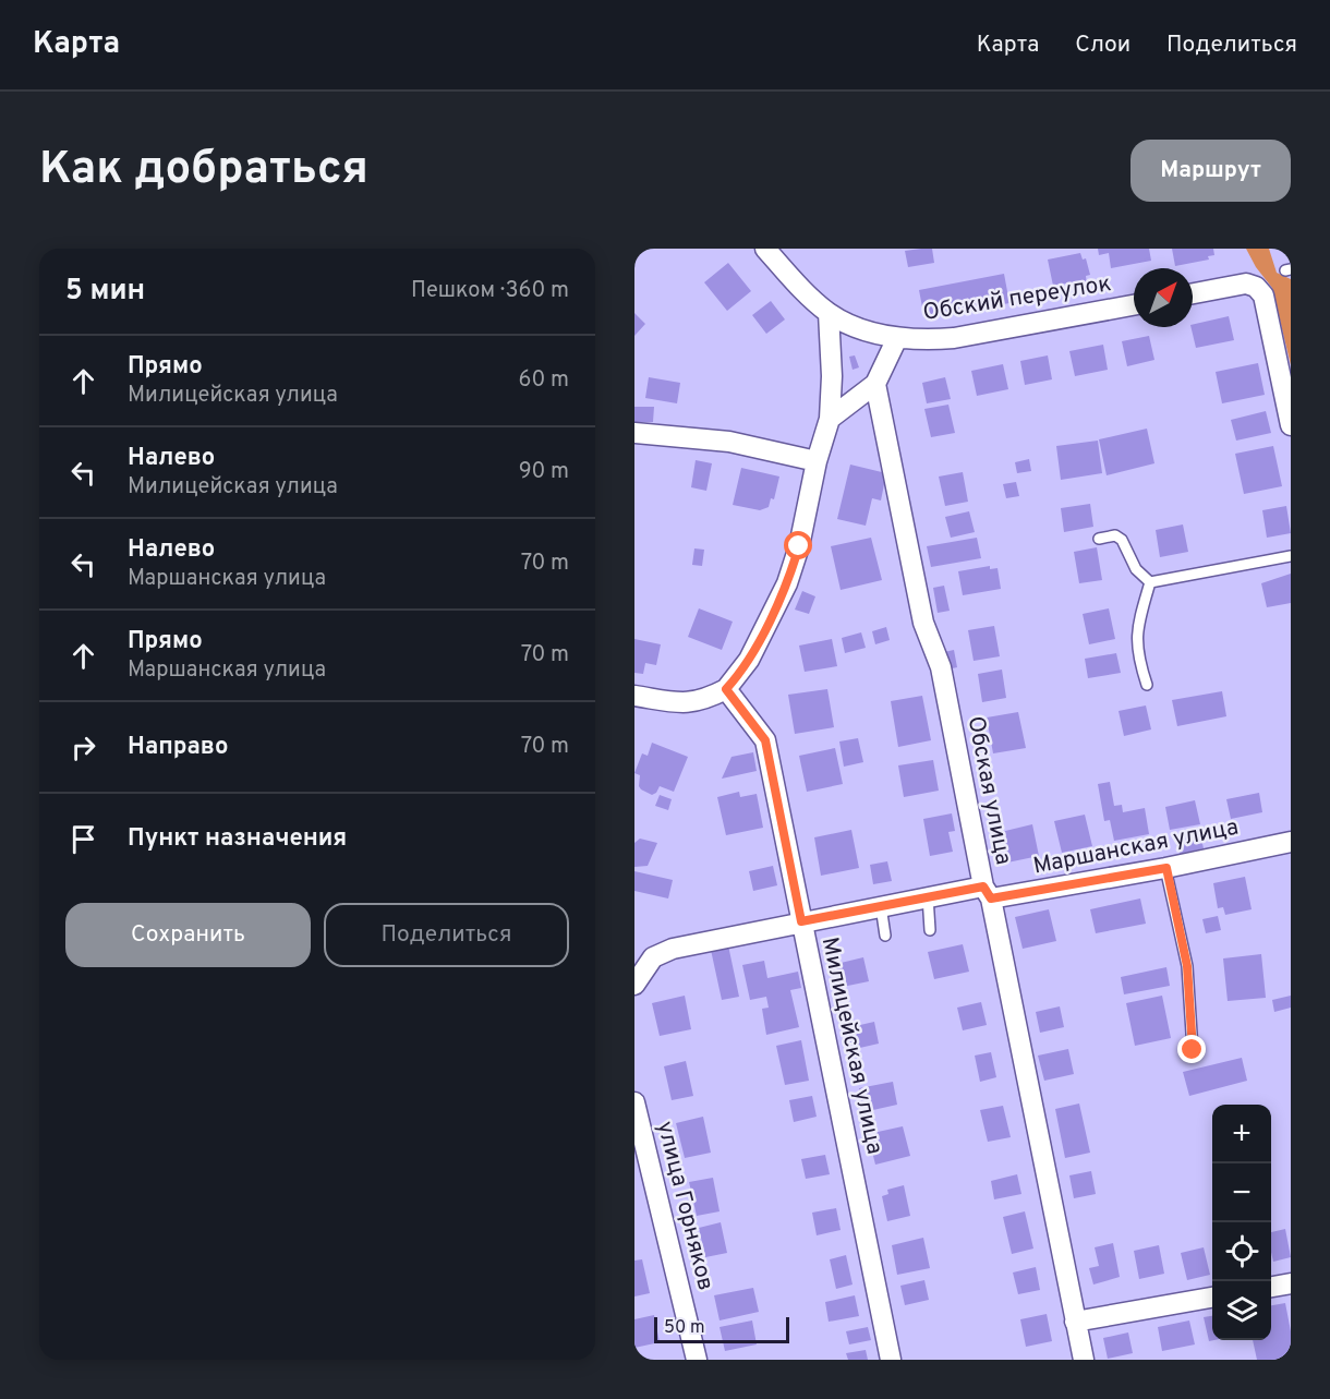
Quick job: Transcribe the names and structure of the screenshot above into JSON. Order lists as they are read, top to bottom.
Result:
{
  "streets": {
    "street": [
      "Обский переулок",
      "Обская улица",
      "Маршанская улица",
      "Милицейская улица",
      "улица Горняков"
    ]
  },
  "crossings": [
    ["Обская улица", "Маршанская улица"],
    ["Маршанская улица", "Милицейская улица"]
  ],
  "scale_bar": "50 m",
  "north": "top right",
  "page": {
    "header": "Карта",
    "nav": ["Карта", "Слои", "Поделиться"],
    "buttons": [
      "Маршрут",
      ["Сохранить", "Поделиться"]
    ],
    "title": "Как добраться",
    "heading": ["5 мин", "Пешком · 360 m"],
    "list": [
      ["Прямо", "Милицейская улица", "60 m"],
      ["Налево", "Милицейская улица", "90 m"],
      ["Налево", "Маршанская улица", "70 m"],
      ["Прямо", "Маршанская улица", "70 m"],
      ["Направо", "70 m"],
      "Пункт назначения"
    ],
    "map_buttons": ["+", "−"],
    "scale": "50 m"
  }
}
